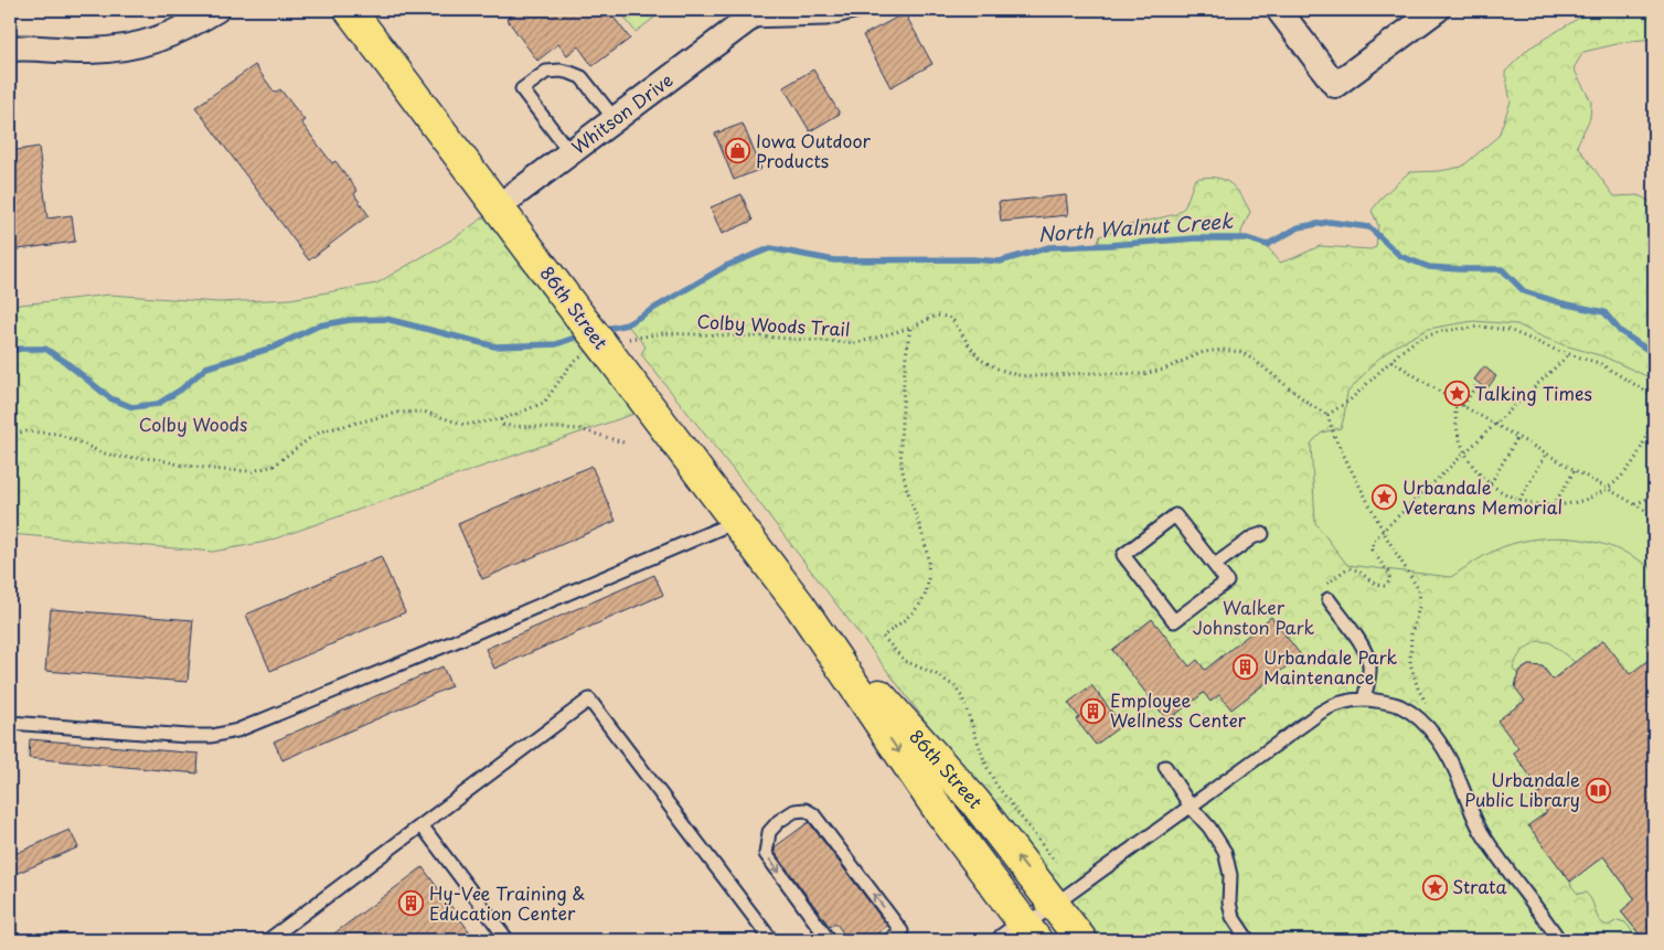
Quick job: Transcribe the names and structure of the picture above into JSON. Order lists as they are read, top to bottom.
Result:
{
  "streets": {
    "main road": ["86th Street"],
    "street": ["Whitson Drive"],
    "path": ["Colby Woods Trail"]
  },
  "crossings": [
    ["Whitson Drive", "86th Street"],
    ["86th Street", "Colby Woods Trail"]
  ],
  "water": ["North Walnut Creek"],
  "parks": ["Colby Woods", "Walker Johnston Park"],
  "places": {
    "shop": ["Iowa Outdoor Products"],
    "place": ["Talking Times", "Urbandale Veterans Memorial", "Strata"],
    "building": ["Urbandale Park Maintenance", "Employee Wellness Center", "Hy-Vee Training & Education Center"],
    "library": ["Urbandale Public Library"]
  }
}
